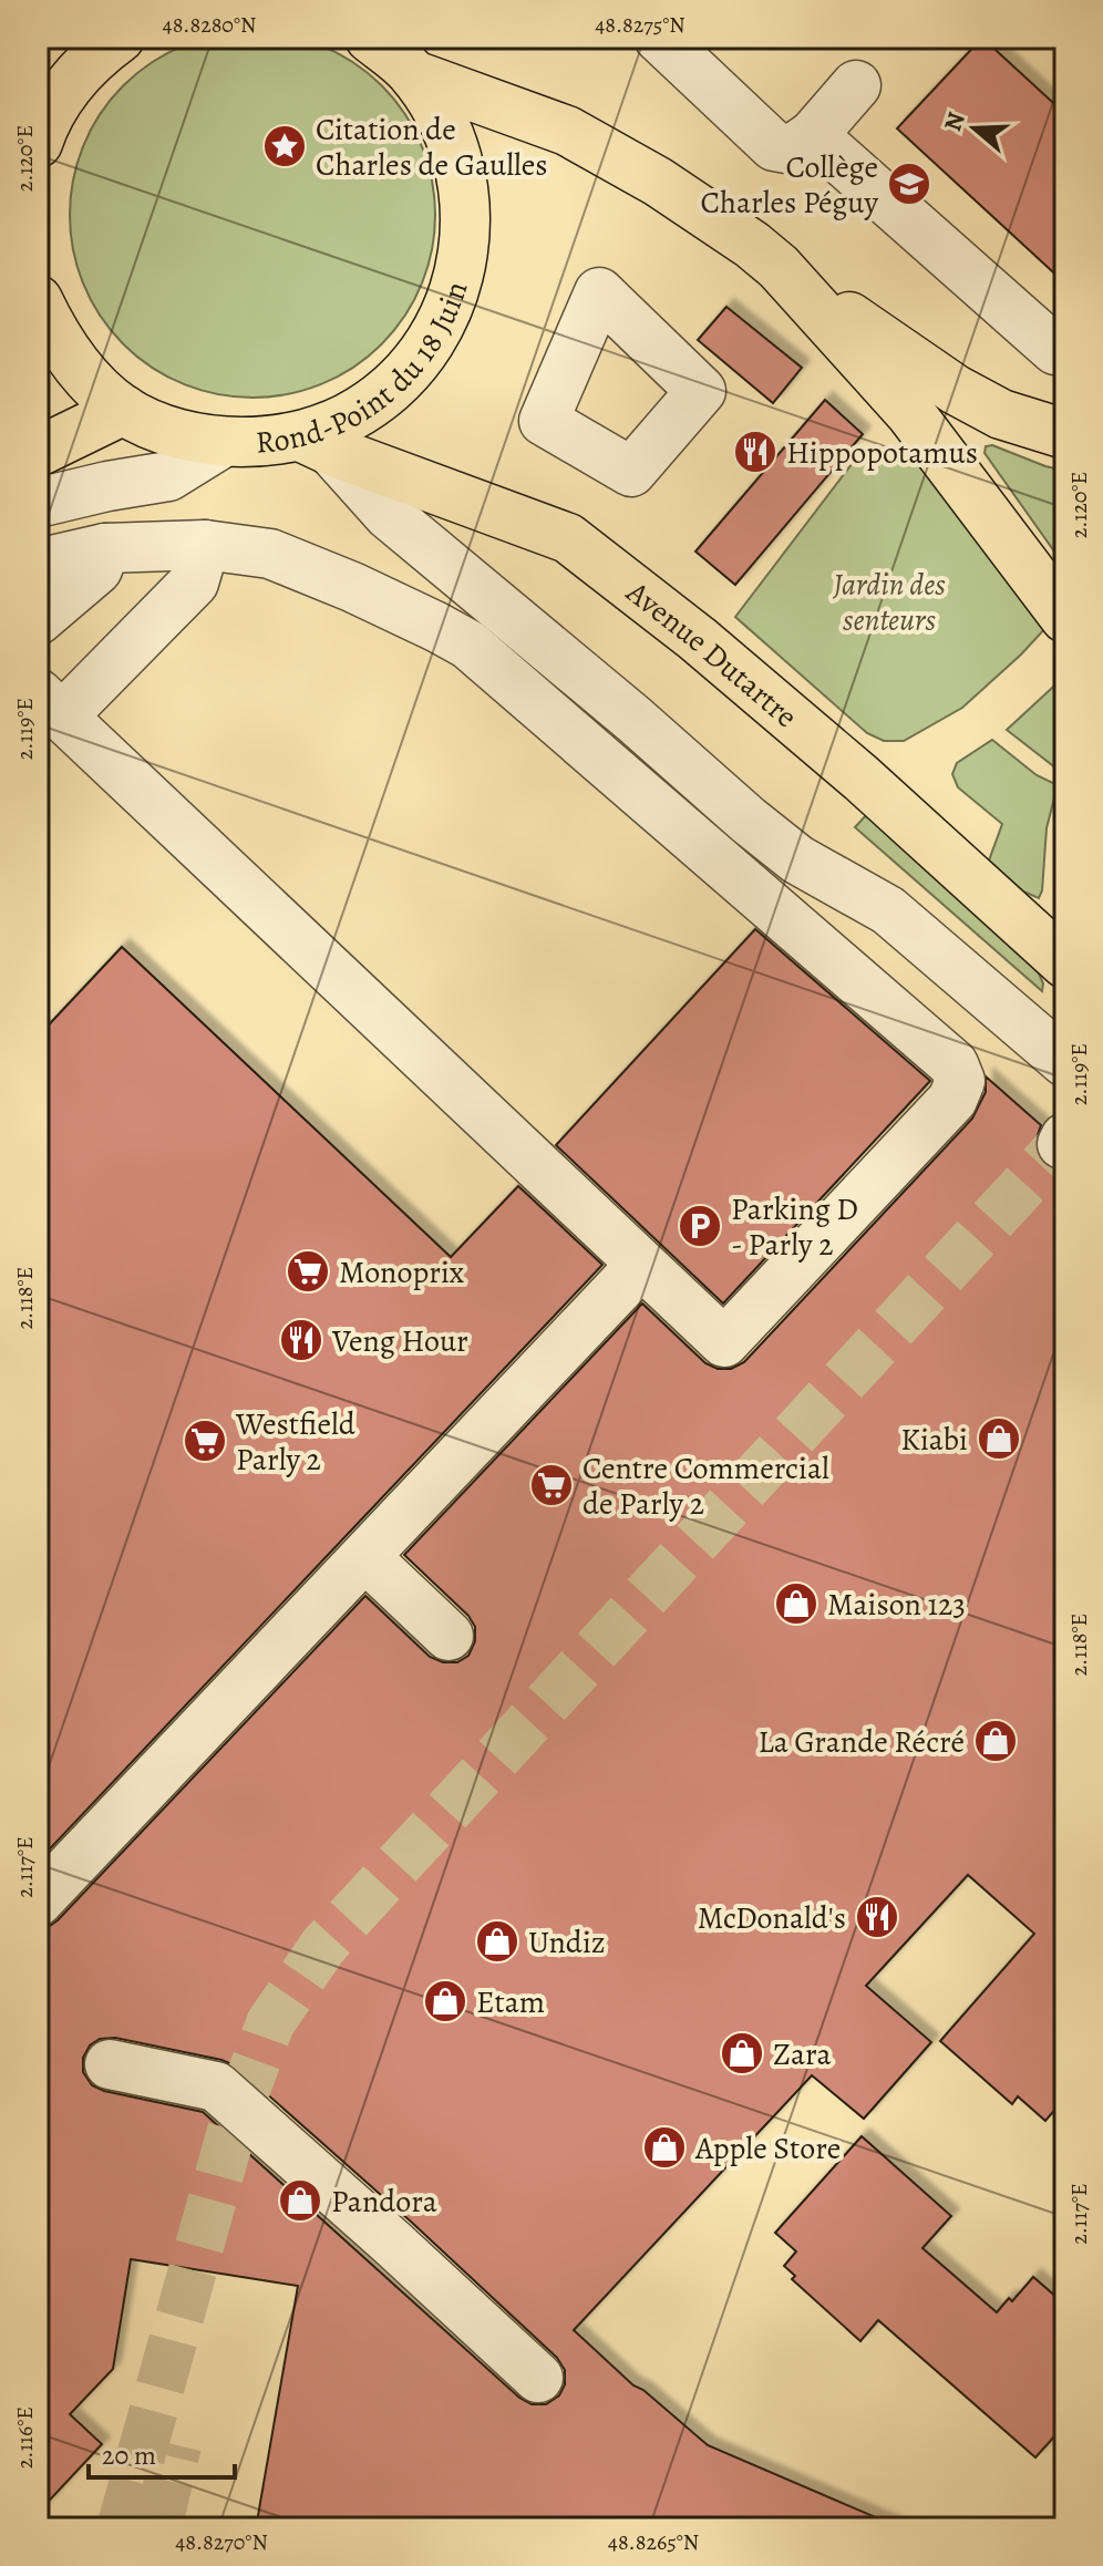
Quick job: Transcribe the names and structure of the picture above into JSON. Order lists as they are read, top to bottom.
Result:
{
  "streets": {
    "main road": ["Rond-Point du 18 Juin", "Avenue Dutartre"]
  },
  "crossings": [
    ["Rond-Point du 18 Juin", "Avenue Dutartre"]
  ],
  "parks": ["Jardin des senteurs"],
  "places": {
    "place": ["Citation de Charles de Gaulles"],
    "school or university": ["Collège Charles Péguy"],
    "restaurant": ["Hippopotamus", "Veng Hour", "McDonald's"],
    "parking": ["Parking D - Parly 2"],
    "supermarket": ["Monoprix", "Westfield Parly 2", "Centre Commercial de Parly 2"],
    "shop": [
      "Kiabi",
      "Maison 123",
      "La Grande Récré",
      "Undiz",
      "Etam",
      "Zara",
      "Apple Store",
      "Pandora"
    ]
  },
  "scale_bar": "20 m",
  "north": "left",
  "coordinates": [
    "48.8280°N",
    "48.8275°N",
    "2.120°E",
    "2.119°E",
    "2.118°E",
    "2.117°E",
    "2.116°E",
    "48.8270°N",
    "48.8265°N"
  ]
}
